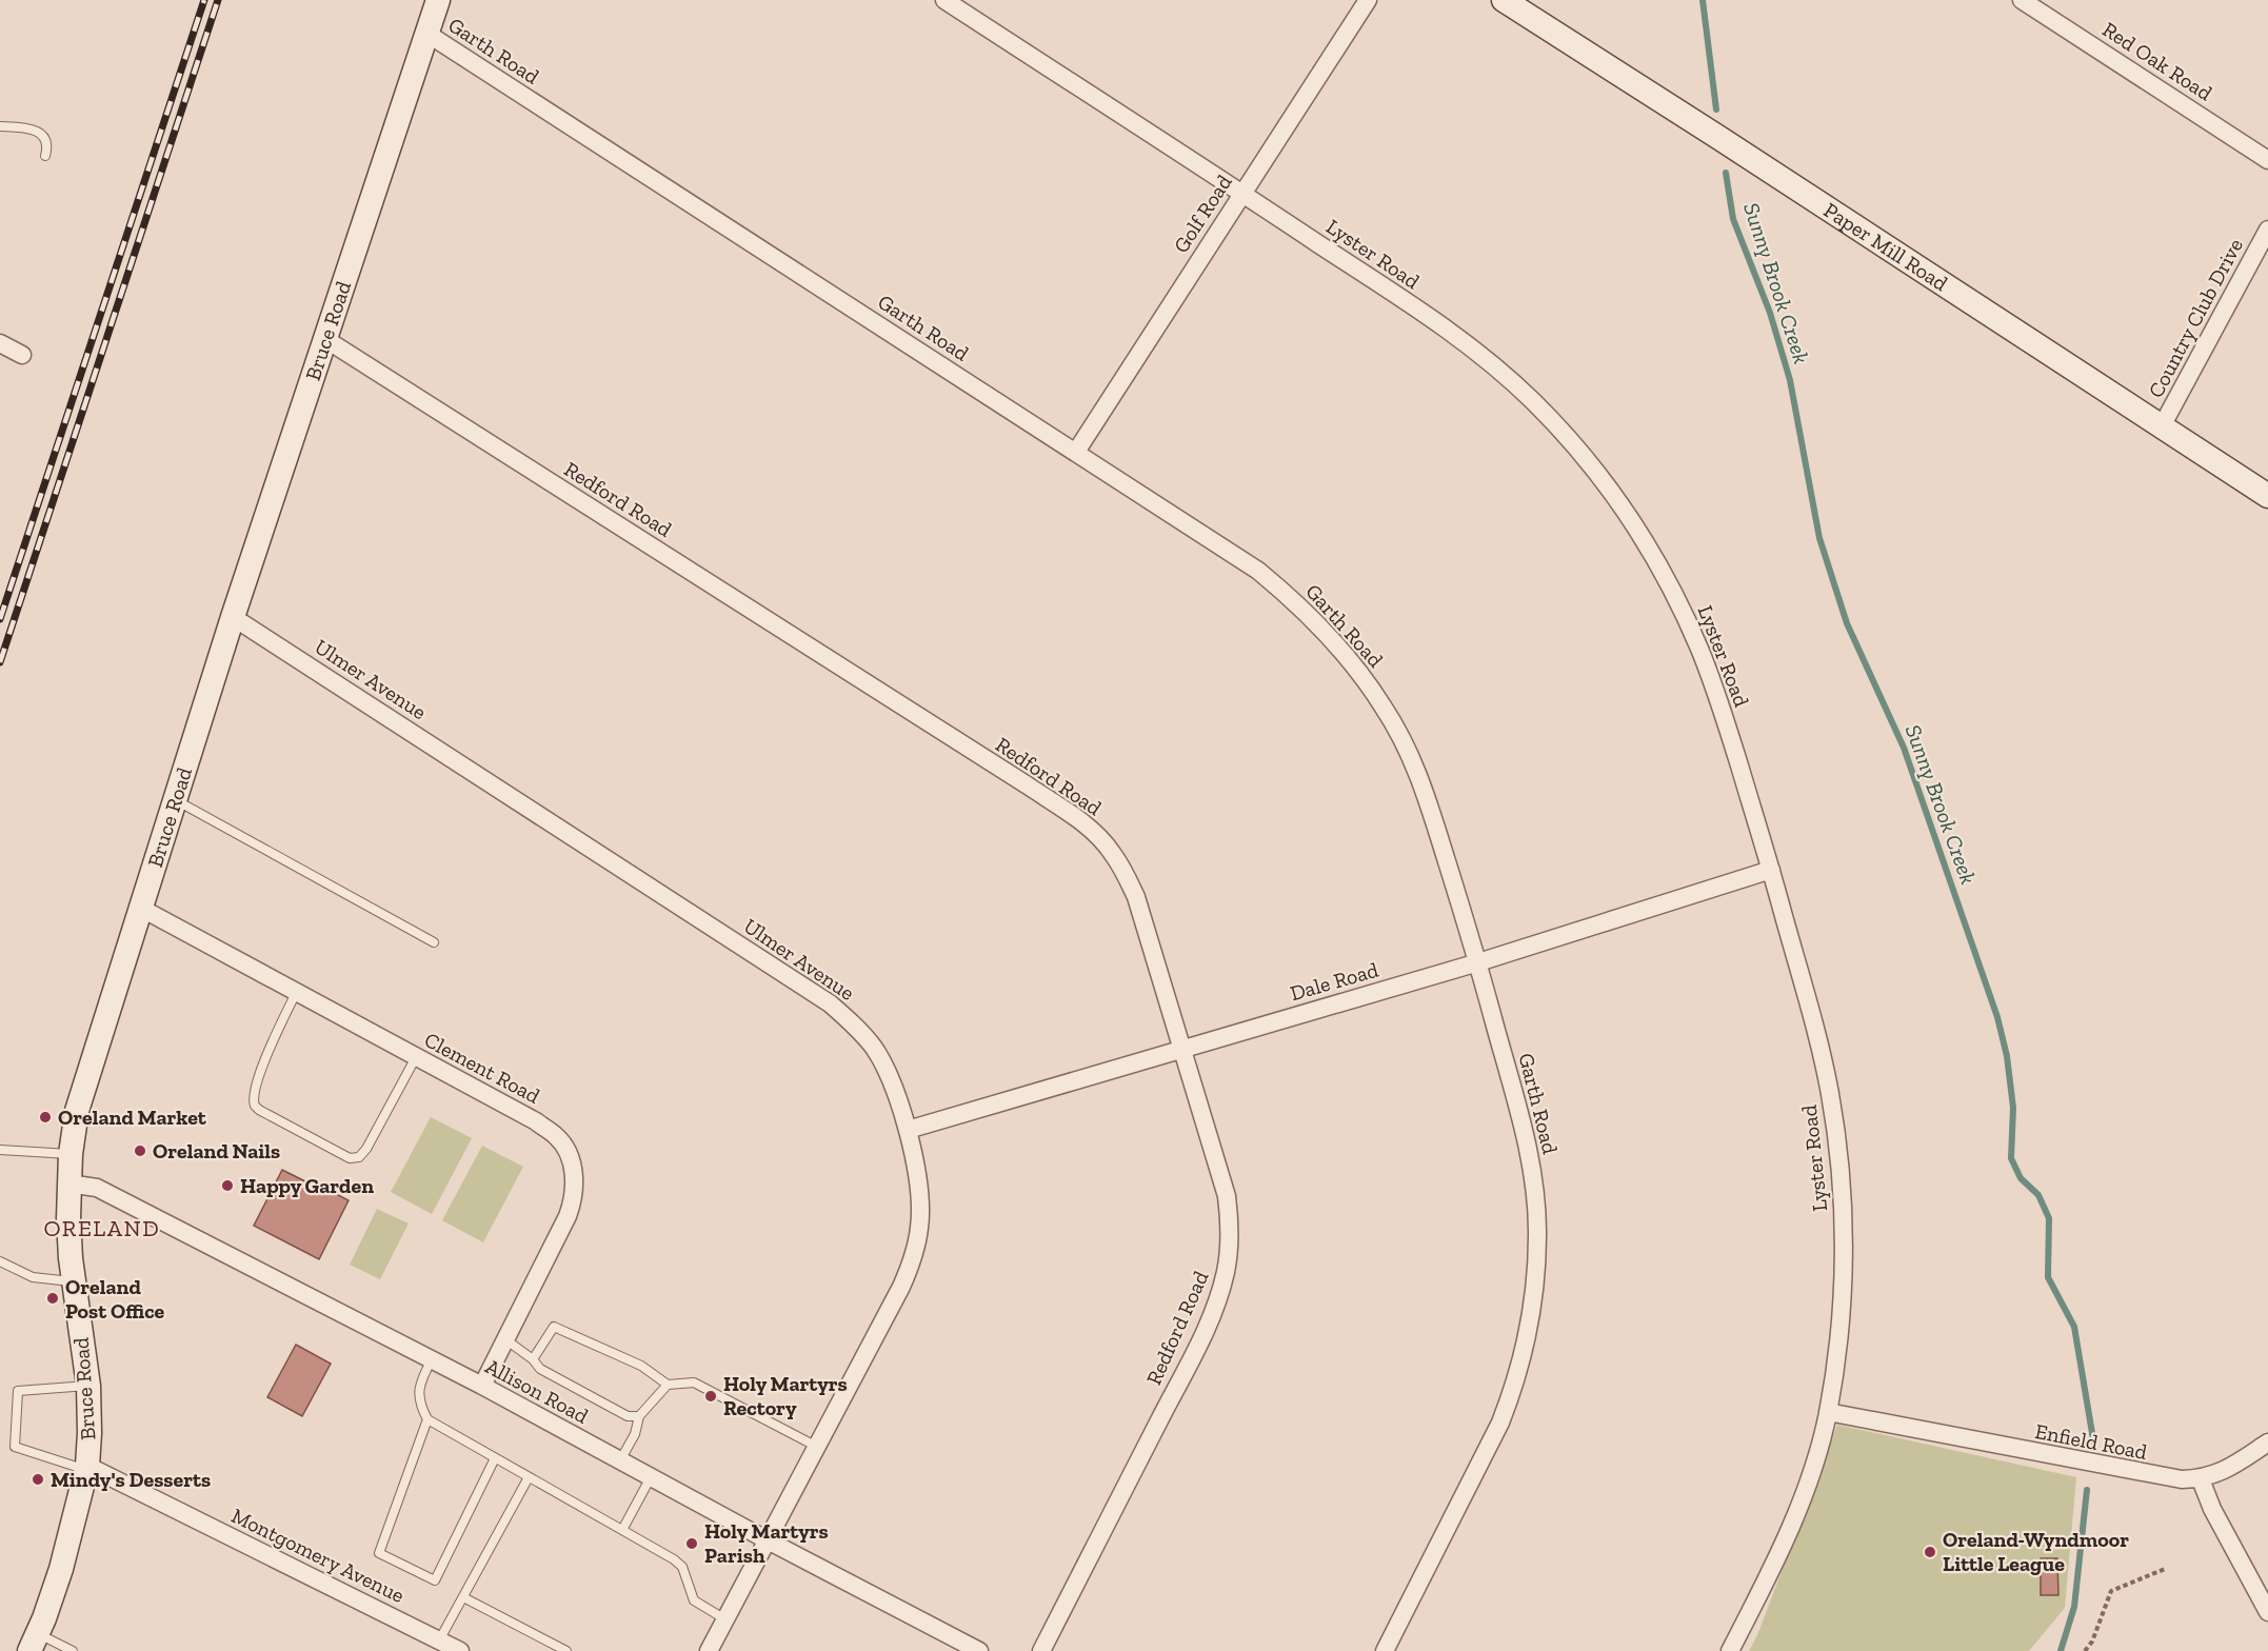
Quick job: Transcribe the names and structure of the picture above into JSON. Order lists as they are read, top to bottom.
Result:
{
  "streets": {
    "street": [
      "Garth Road",
      "Red Oak Road",
      "Golf Road",
      "Paper Mill Road",
      "Lyster Road",
      "Country Club Drive",
      "Bruce Road",
      "Redford Road",
      "Ulmer Avenue",
      "Dale Road",
      "Clement Road",
      "Allison Road",
      "Enfield Road",
      "Montgomery Avenue"
    ]
  },
  "crossings": [
    ["Garth Road", "Golf Road"],
    ["Garth Road", "Bruce Road"],
    ["Garth Road", "Dale Road"],
    ["Golf Road", "Lyster Road"],
    ["Paper Mill Road", "Country Club Drive"],
    ["Lyster Road", "Dale Road"],
    ["Lyster Road", "Enfield Road"],
    ["Bruce Road", "Redford Road"],
    ["Bruce Road", "Ulmer Avenue"],
    ["Bruce Road", "Clement Road"],
    ["Bruce Road", "Allison Road"],
    ["Bruce Road", "Montgomery Avenue"],
    ["Redford Road", "Dale Road"],
    ["Ulmer Avenue", "Dale Road"],
    ["Ulmer Avenue", "Allison Road"],
    ["Clement Road", "Allison Road"]
  ],
  "districts": ["ORELAND"],
  "water": ["Sunny Brook Creek"],
  "places": [
    "Oreland Market",
    "Oreland Nails",
    "Happy Garden",
    "Oreland Post Office",
    "Holy Martyrs Rectory",
    "Mindy's Desserts",
    "Holy Martyrs Parish",
    "Oreland-Wyndmoor Little League"
  ]
}
